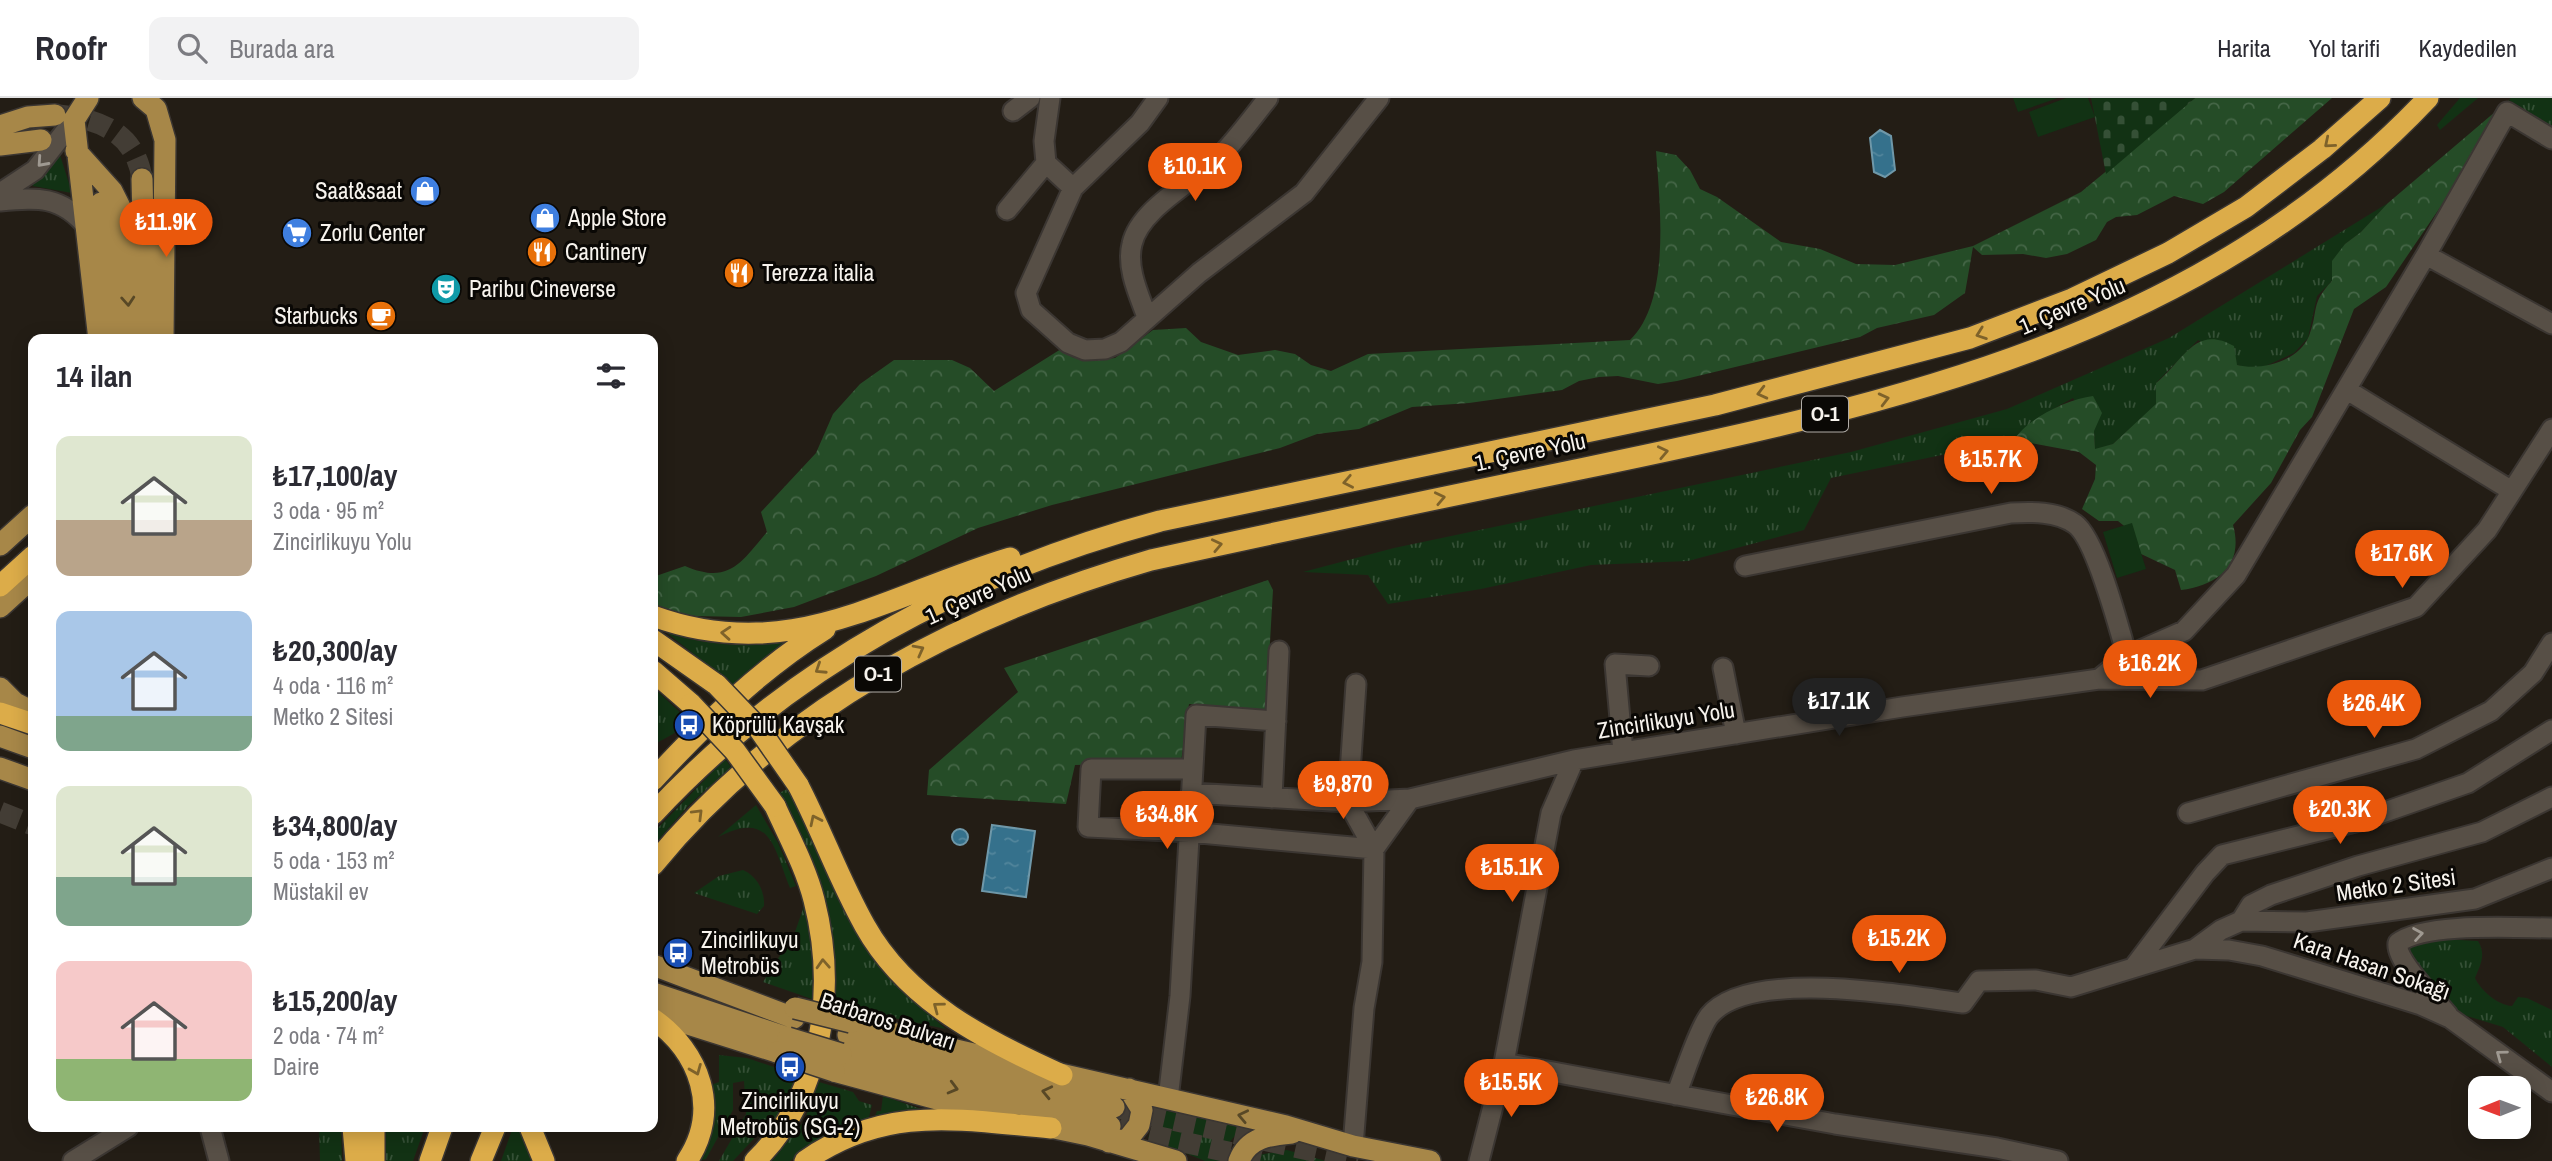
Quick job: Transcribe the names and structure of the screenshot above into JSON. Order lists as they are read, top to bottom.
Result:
{
  "streets": {
    "highway": ["1. Çevre Yolu", "O-1"],
    "main road": ["Barbaros Bulvarı"],
    "street": ["Zincirlikuyu Yolu", "Metko 2 Sitesi", "Kara Hasan Sokağı"]
  },
  "crossings": [
    ["Metko 2 Sitesi", "Kara Hasan Sokağı"]
  ],
  "places": {
    "shop": ["Saat&saat", "Apple Store"],
    "supermarket": ["Zorlu Center"],
    "restaurant": ["Cantinery", "Terezza italia"],
    "theatre": ["Paribu Cineverse"],
    "cafe": ["Starbucks"],
    "bus stop": ["Köprülü Kavşak", "Zincirlikuyu Metrobüs", "Zincirlikuyu Metrobüs (SG-2)"]
  },
  "north": "left",
  "page": {
    "header": "Roofr",
    "search": "Burada ara",
    "nav": ["Harita", "Yol tarifi", "Kaydedilen"],
    "price": [
      "₺10.1K",
      "₺11.9K",
      "₺15.7K",
      "₺17.6K",
      "₺16.2K",
      "₺17.1K",
      "₺26.4K",
      "₺9,870",
      "₺20.3K",
      "₺34.8K",
      "₺15.1K",
      "₺15.2K",
      "₺15.5K",
      "₺26.8K"
    ],
    "heading": "14 ilan",
    "list": [
      {
        "name": "₺17,100/ay",
        "note": "3 oda · 95 m² · Zincirlikuyu Yolu"
      },
      {
        "name": "₺20,300/ay",
        "note": "4 oda · 116 m² · Metko 2 Sitesi"
      },
      {
        "name": "₺34,800/ay",
        "note": "5 oda · 153 m² · Müstakil ev"
      },
      {
        "name": "₺15,200/ay",
        "note": "2 oda · 74 m² · Daire"
      }
    ]
  }
}
